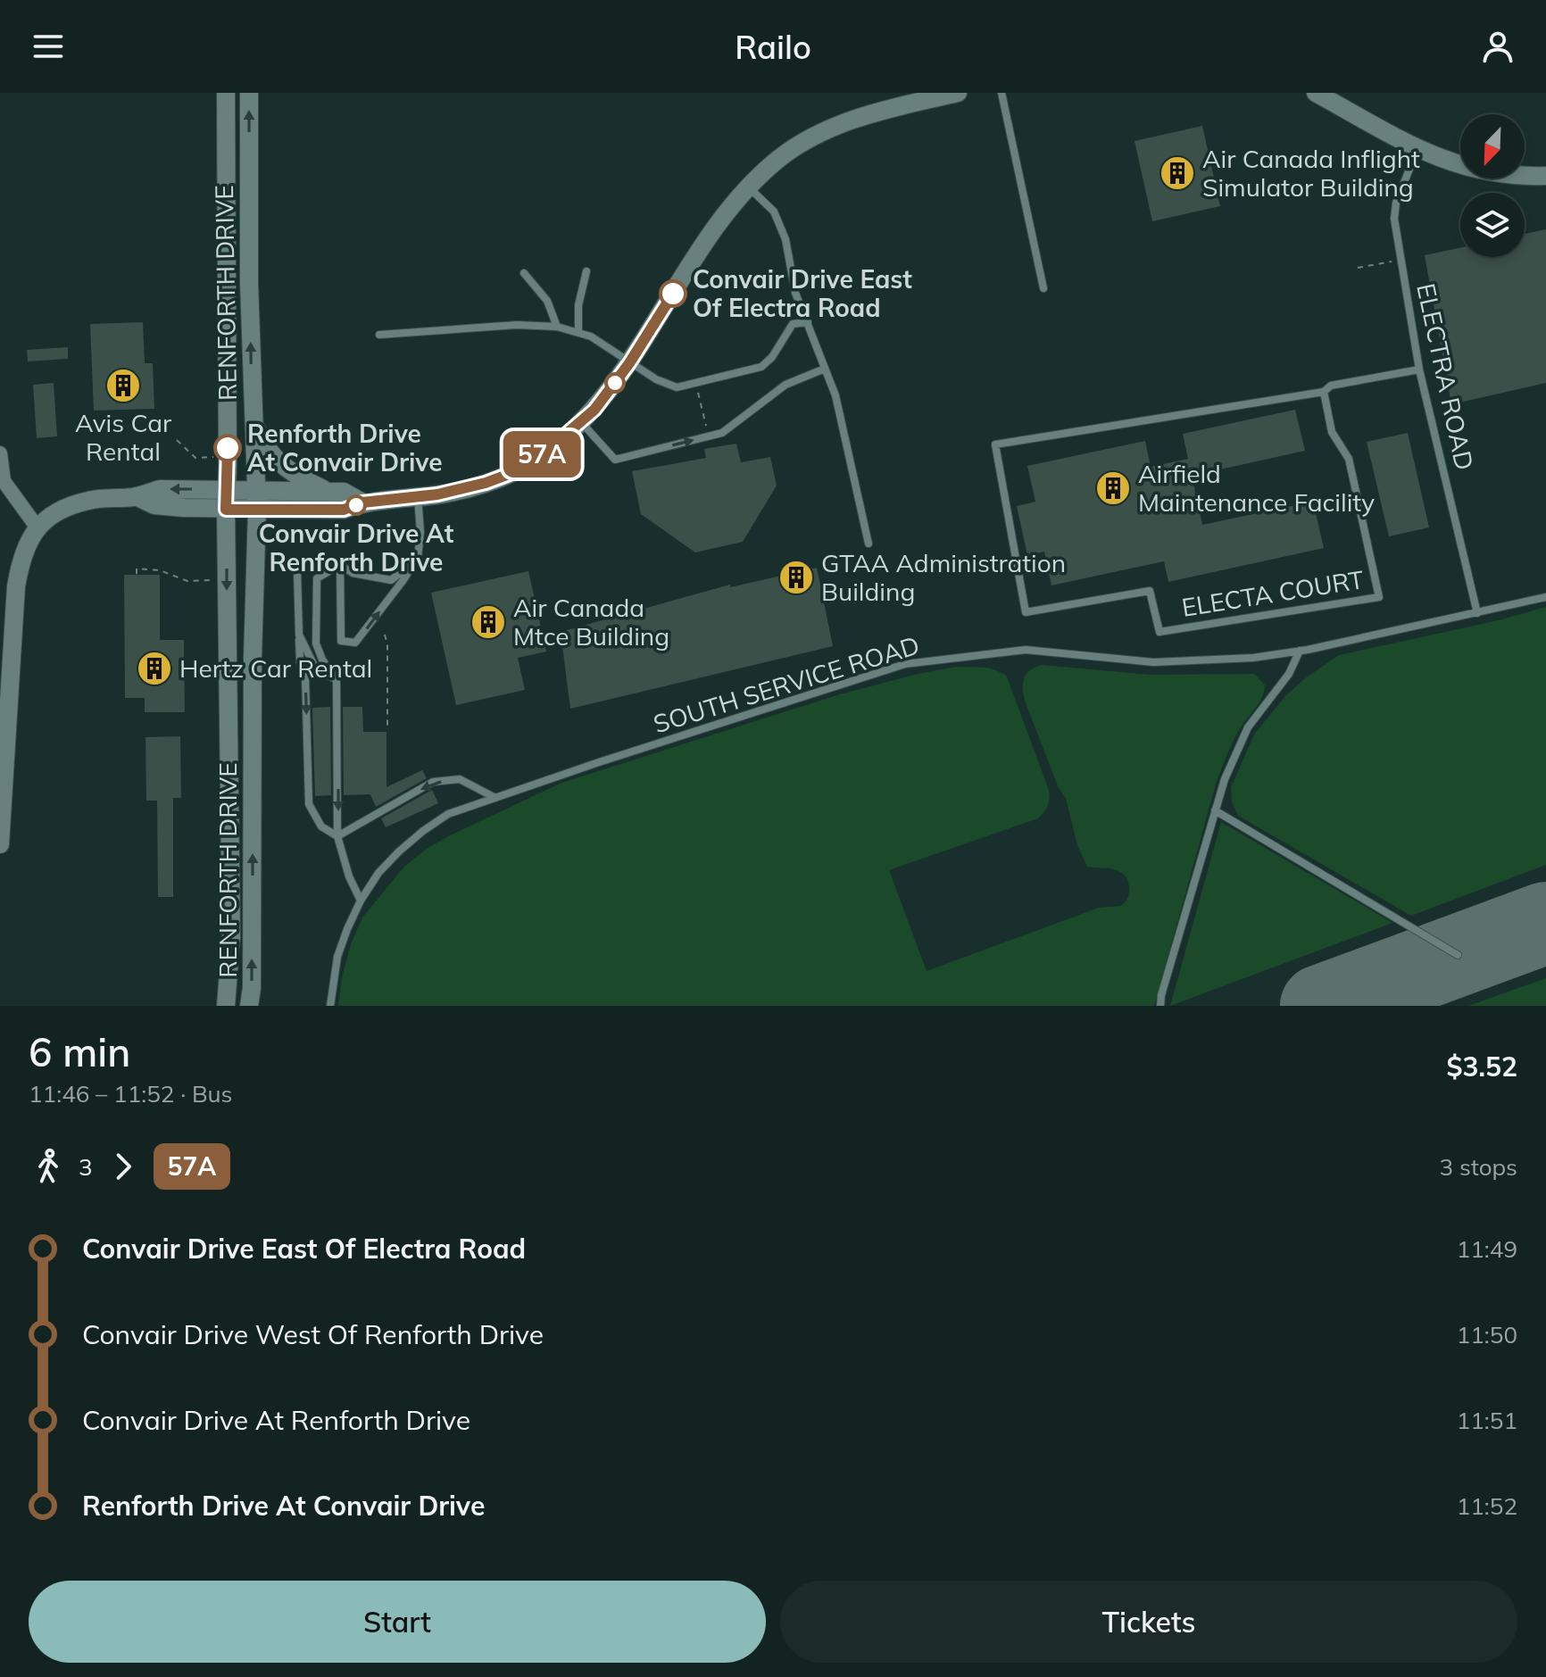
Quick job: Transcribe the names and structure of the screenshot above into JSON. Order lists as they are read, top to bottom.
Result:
{
  "streets": {
    "main road": ["RENFORTH DRIVE"],
    "lane": ["ELECTRA ROAD", "ELECTA COURT", "SOUTH SERVICE ROAD"]
  },
  "crossings": [
    ["ELECTRA ROAD", "SOUTH SERVICE ROAD"]
  ],
  "places": {
    "building": [
      "Air Canada Inflight Simulator Building",
      "Avis Car Rental",
      "Airfield Maintenance Facility",
      "GTAA Administration Building",
      "Air Canada Mtce Building",
      "Hertz Car Rental"
    ],
    "other": ["Convair Drive East Of Electra Road", "Renforth Drive At Convair Drive", "Convair Drive At Renforth Drive"]
  },
  "lines": ["bus line 57A"],
  "north": "bottom left",
  "page": {
    "header": "Railo",
    "on_map": "57A",
    "heading": ["6 min", "11:46 – 11:52 · Bus", "$3.52"],
    "legs": ["3", "57A", "3 stops"],
    "list": [
      {
        "name": "Convair Drive East Of Electra Road",
        "value": "11:49"
      },
      {
        "name": "Convair Drive West Of Renforth Drive",
        "value": "11:50"
      },
      {
        "name": "Convair Drive At Renforth Drive",
        "value": "11:51"
      },
      {
        "name": "Renforth Drive At Convair Drive",
        "value": "11:52"
      }
    ],
    "buttons": ["Start", "Tickets"]
  }
}
